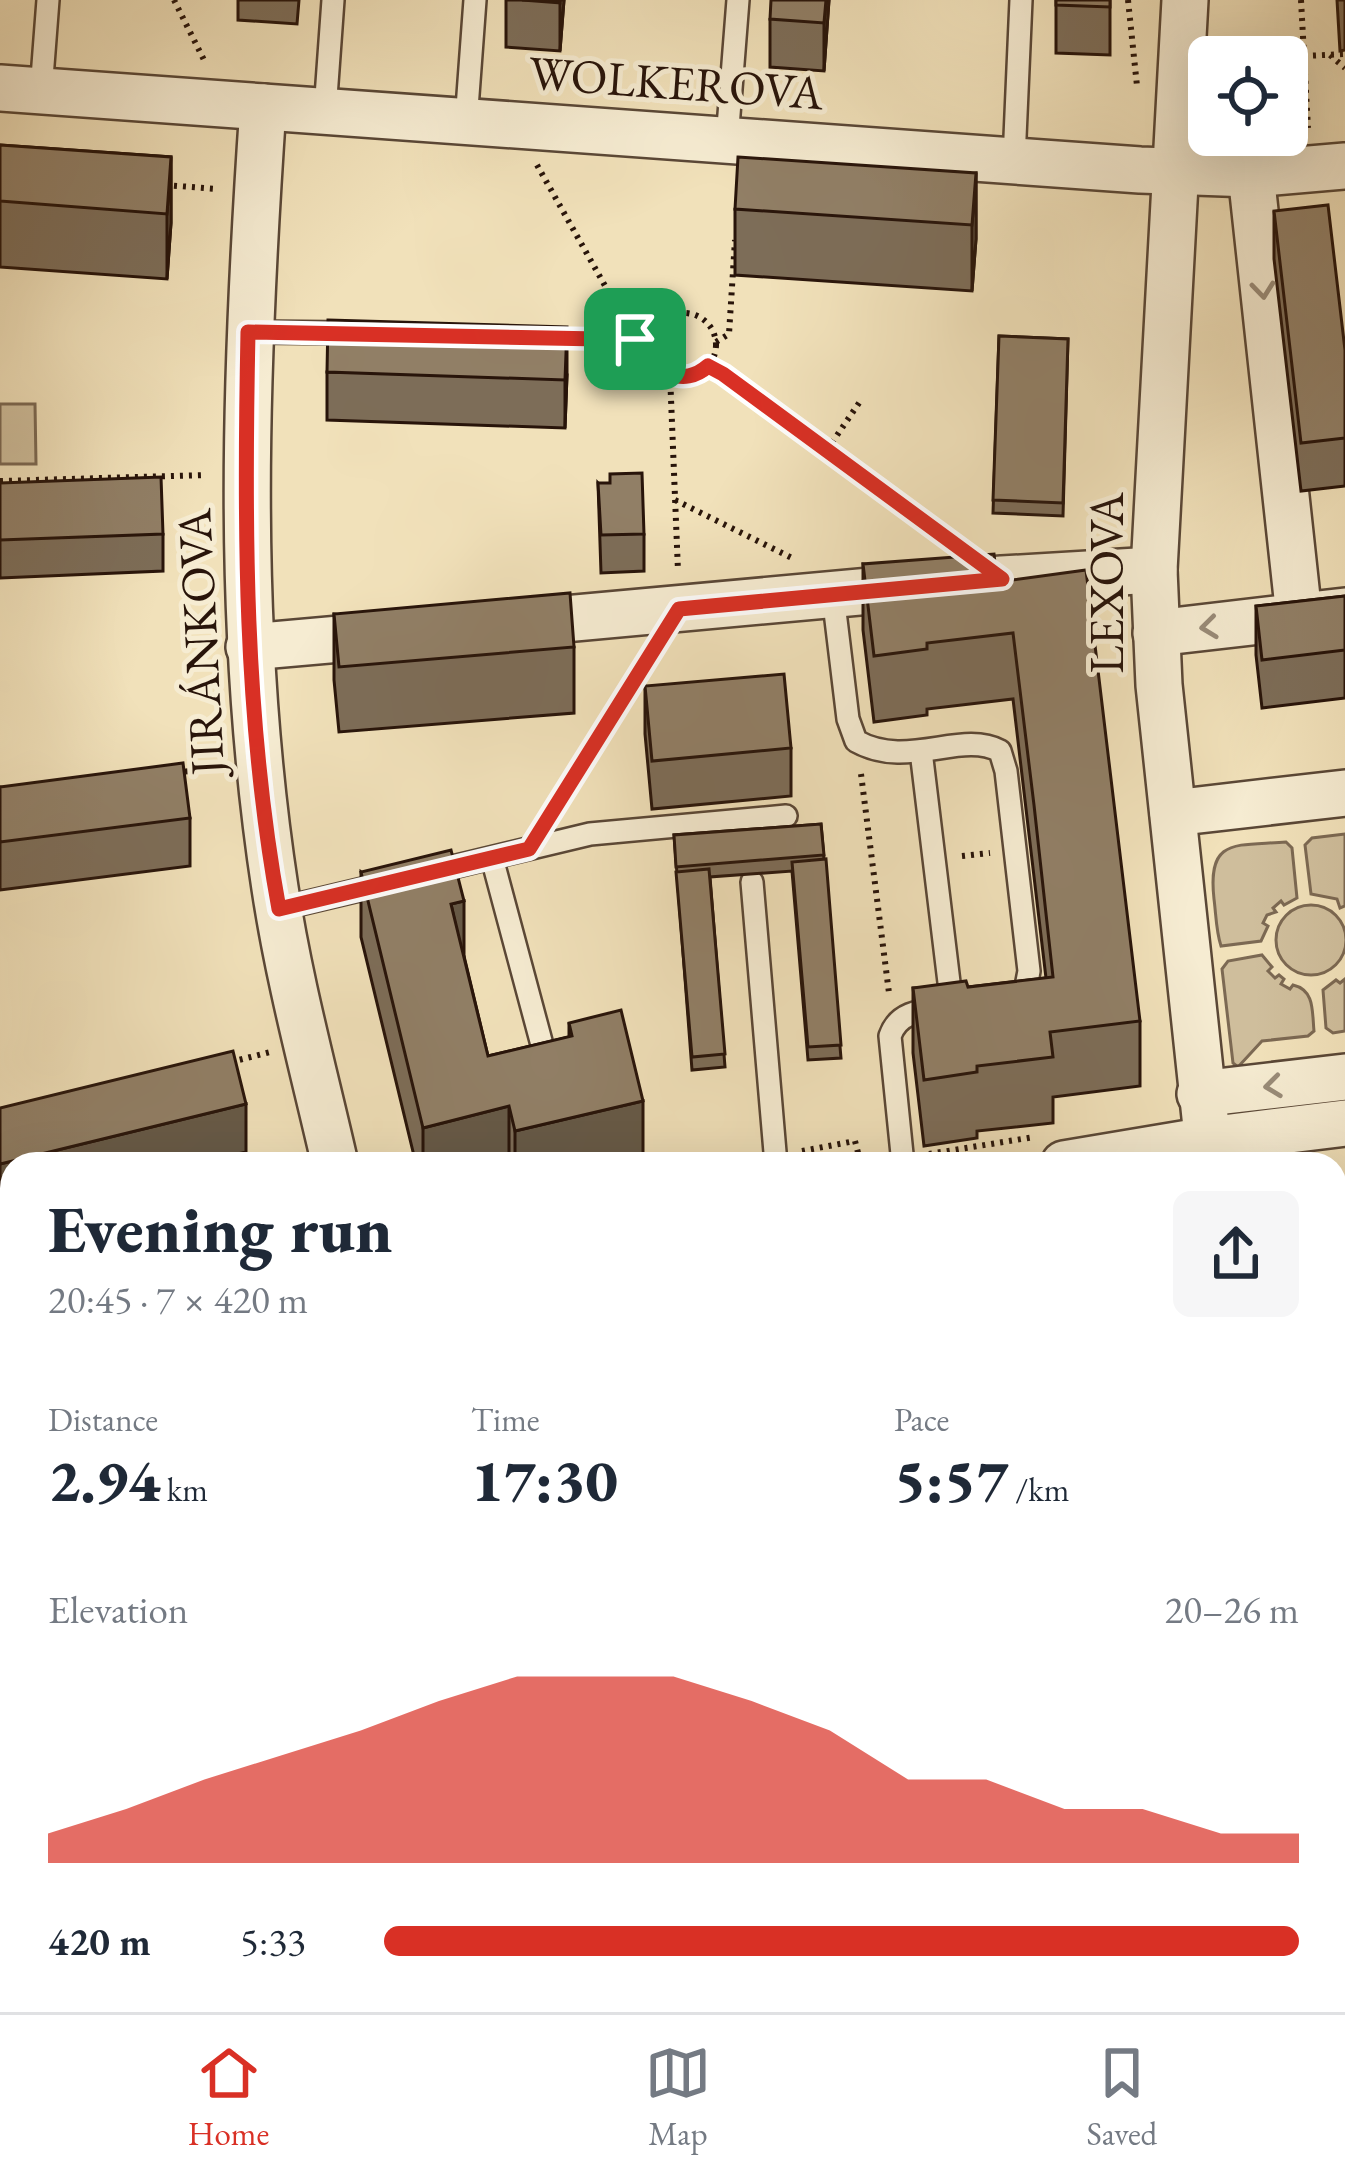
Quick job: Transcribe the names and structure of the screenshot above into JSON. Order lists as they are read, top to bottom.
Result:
{
  "streets": {
    "street": ["WOLKEROVA", "LEXOVA", "JIRÁNKOVA"]
  },
  "crossings": [
    ["WOLKEROVA", "LEXOVA"],
    ["WOLKEROVA", "JIRÁNKOVA"]
  ],
  "page": {
    "heading": ["Evening run", "20:45 · 7 × 420 m"],
    "stats": [
      ["Distance", "2.94 km"],
      ["Time", "17:30"],
      ["Pace", "5:57 /km"]
    ],
    "chart": ["Elevation", "20–26 m"],
    "list": [
      {
        "name": "420 m",
        "note": "5:33"
      }
    ],
    "tabs": ["Home", "Map", "Saved"]
  }
}
